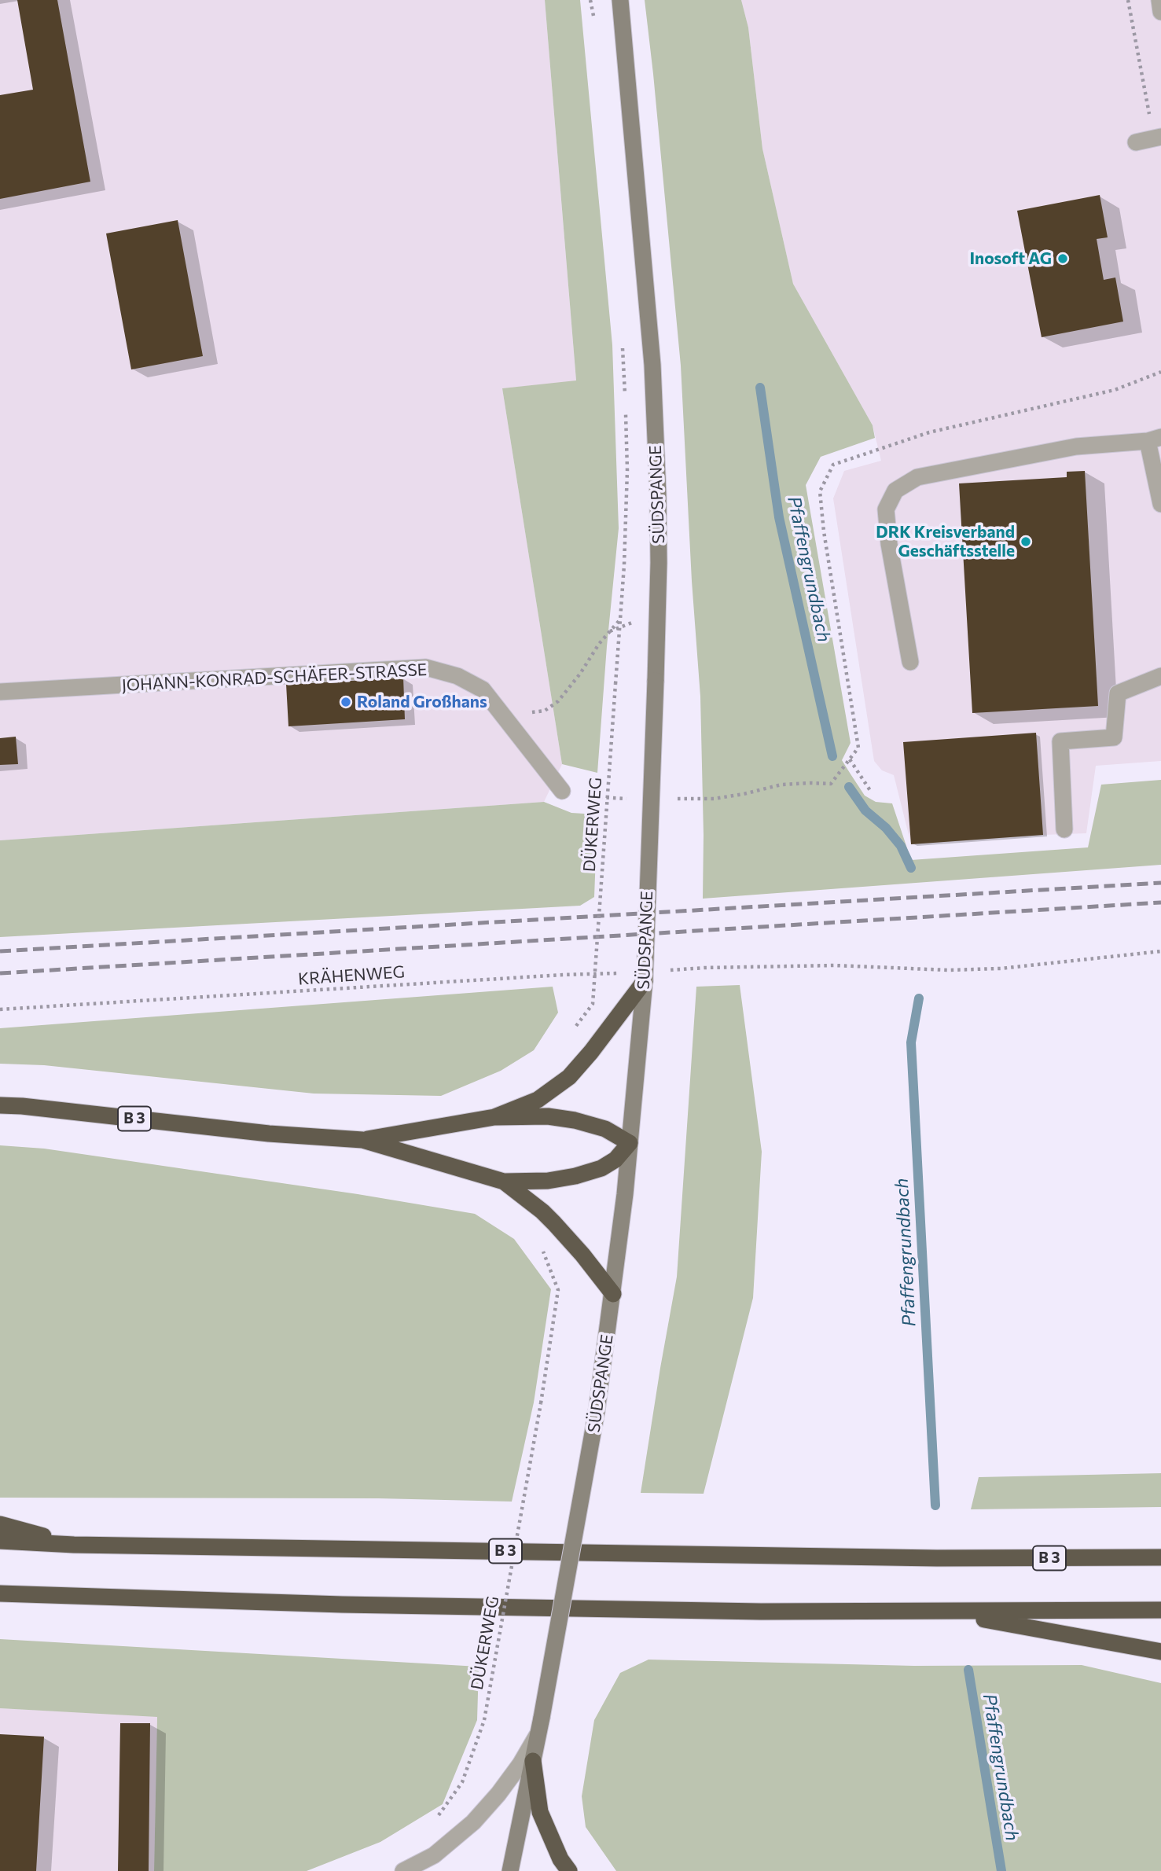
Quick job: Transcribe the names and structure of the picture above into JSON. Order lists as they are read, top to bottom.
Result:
{
  "streets": {
    "highway": ["B 3"],
    "main road": ["SÜDSPANGE"],
    "street": ["JOHANN-KONRAD-SCHÄFER-STRASSE"],
    "path": ["DÜKERWEG", "KRÄHENWEG"]
  },
  "crossings": [
    ["SÜDSPANGE", "B 3"]
  ],
  "water": ["Pfaffengrundbach"],
  "places": ["Inosoft AG", "DRK Kreisverband Geschäftsstelle", "Roland Großhans"]
}
